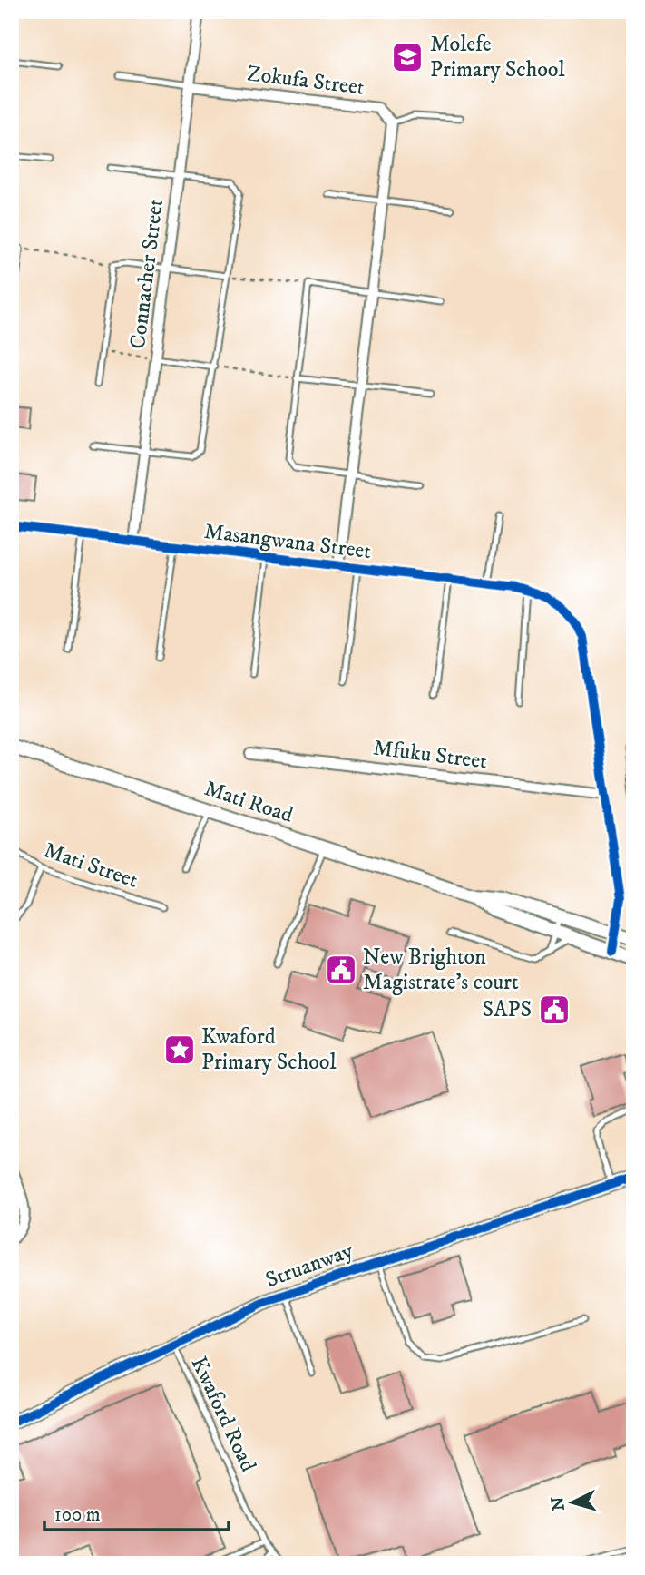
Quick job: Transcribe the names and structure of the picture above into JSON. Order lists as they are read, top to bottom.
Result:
{
  "streets": {
    "street": [
      "Zokufa Street",
      "Connacher Street",
      "Masangwana Street",
      "Mfuku Street",
      "Mati Road",
      "Struanway"
    ],
    "lane": ["Mati Street", "Kwaford Road"]
  },
  "crossings": [
    ["Zokufa Street", "Connacher Street"],
    ["Connacher Street", "Masangwana Street"],
    ["Masangwana Street", "Mfuku Street"],
    ["Struanway", "Kwaford Road"]
  ],
  "places": {
    "school or university": ["Molefe Primary School"],
    "public building": ["New Brighton Magistrate's court", "SAPS"],
    "place": ["Kwaford Primary School"]
  },
  "scale_bar": "100 m",
  "north": "left"
}
